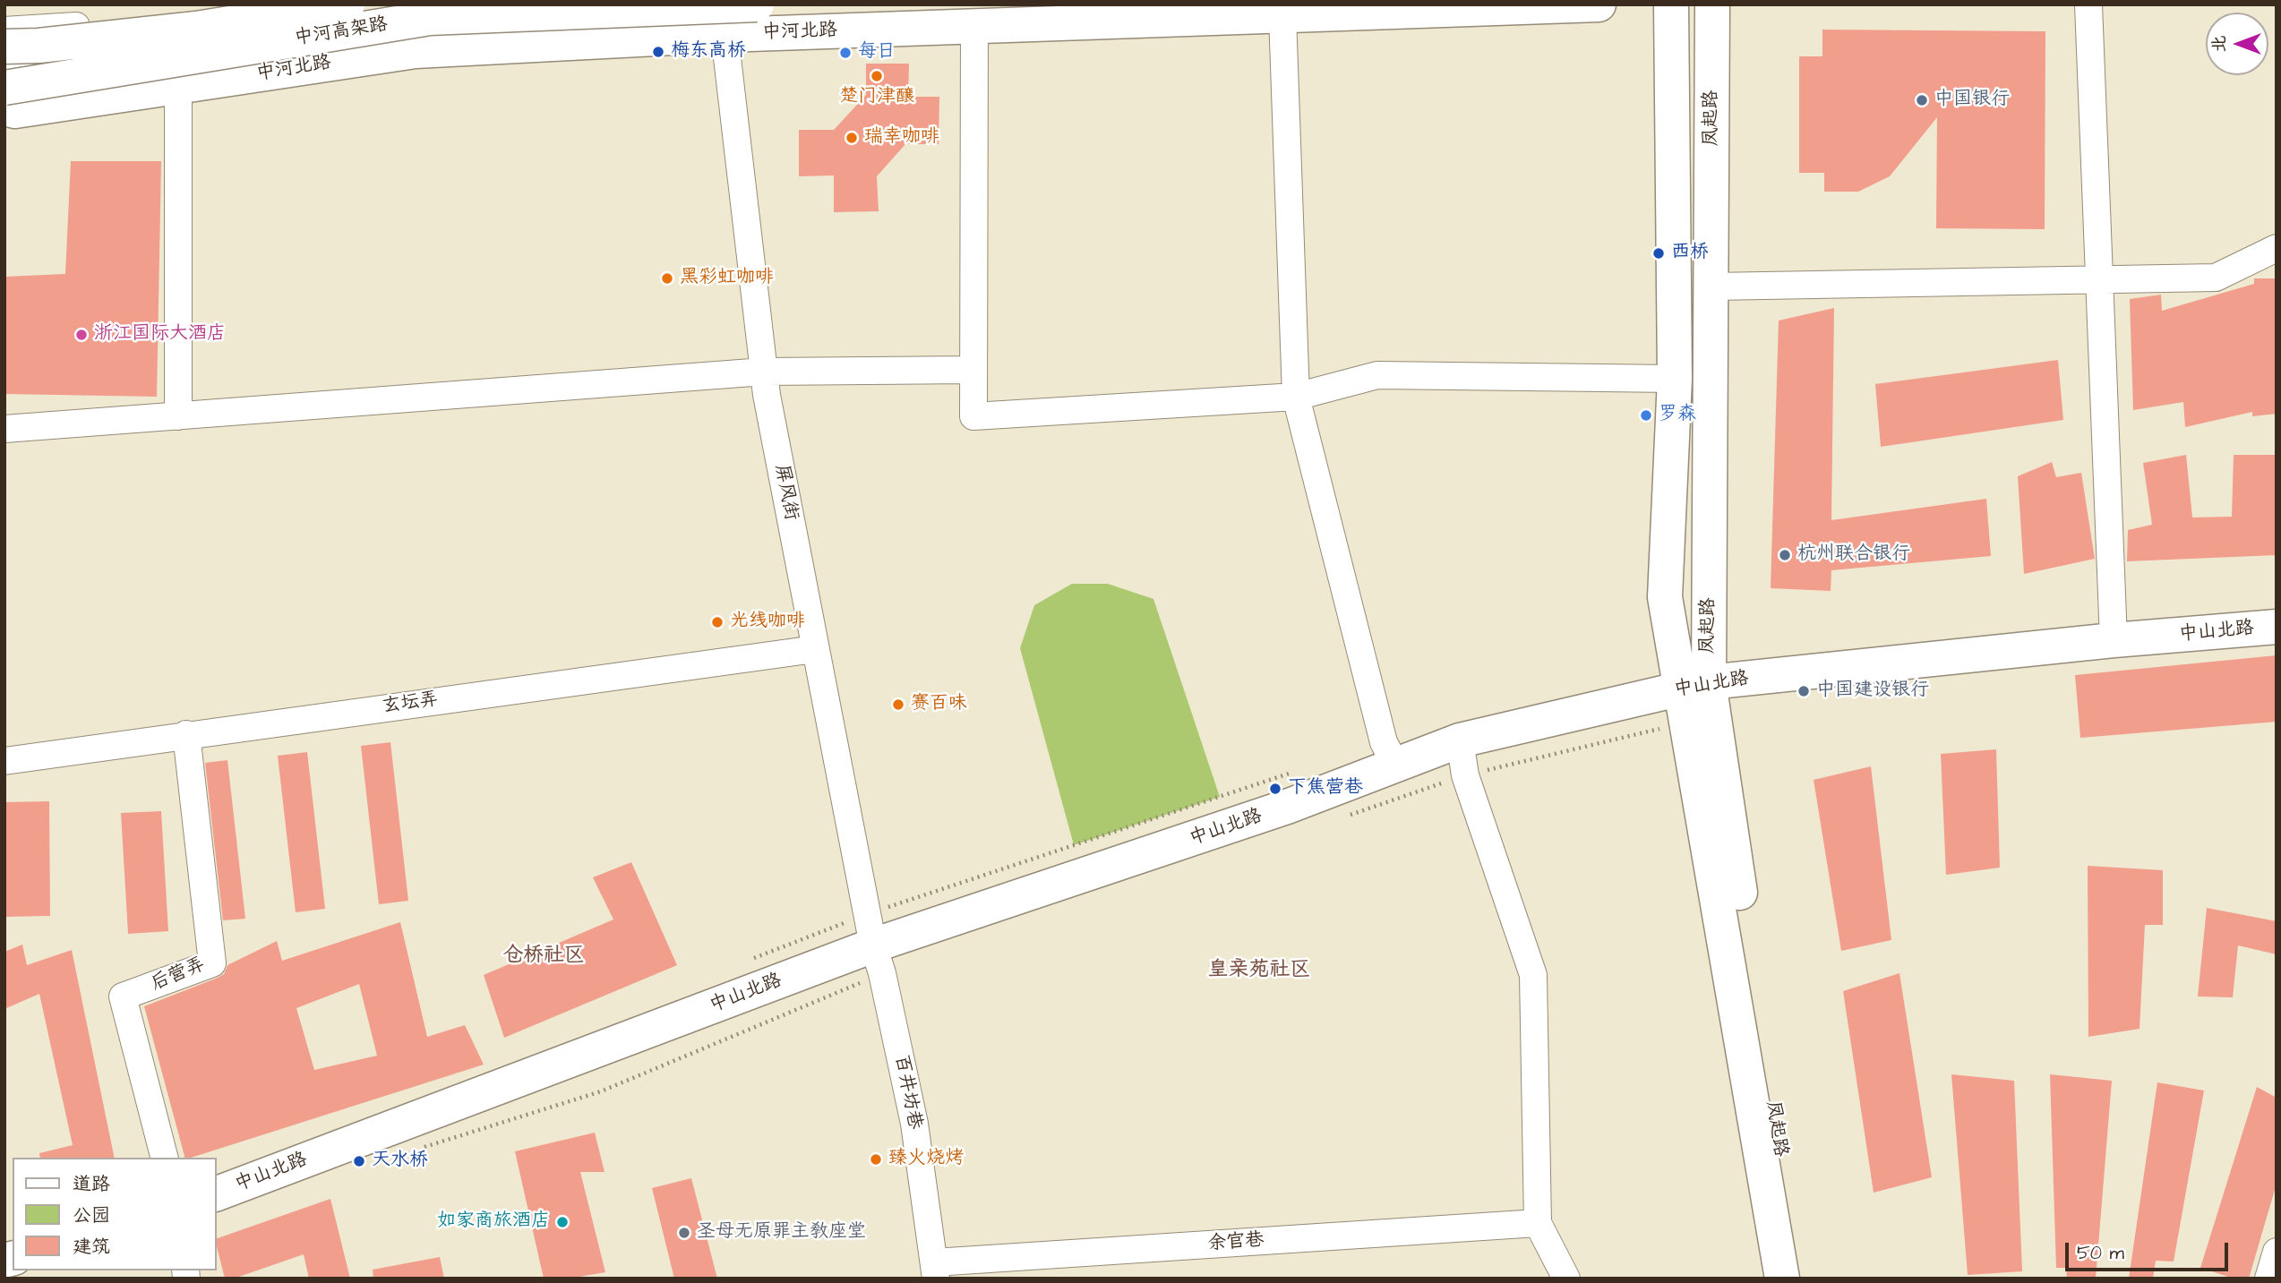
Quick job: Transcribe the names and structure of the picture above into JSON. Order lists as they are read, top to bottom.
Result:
{
  "streets": {
    "main road": [
      "中河高架路",
      "中河北路",
      "凤起路",
      "中山北路"
    ],
    "street": [
      "屏风街",
      "玄坛弄",
      "后营弄",
      "百井坊巷",
      "余官巷"
    ]
  },
  "crossings": [
    ["中河高架路", "中河北路"],
    ["中河北路", "屏风街"],
    ["凤起路", "中山北路"],
    ["屏风街", "中山北路"],
    ["屏风街", "玄坛弄"],
    ["屏风街", "百井坊巷"],
    ["中山北路", "百井坊巷"],
    ["玄坛弄", "后营弄"],
    ["百井坊巷", "余官巷"]
  ],
  "districts": ["仓桥社区", "皇亲苑社区"],
  "places": [
    "梅东高桥",
    "每日",
    "楚门津醸",
    "中国银行",
    "瑞幸咖啡",
    "西桥",
    "黑彩虹咖啡",
    "浙江国际大酒店",
    "罗森",
    "杭州联合银行",
    "光线咖啡",
    "中国建设银行",
    "赛百味",
    "下焦营巷",
    "臻火烧烤",
    "天水桥",
    "如家商旅酒店",
    "圣母无原罪主教座堂"
  ],
  "legend": ["道路", "公园", "建筑"],
  "scale_bar": "50 m",
  "north": "left"
}
